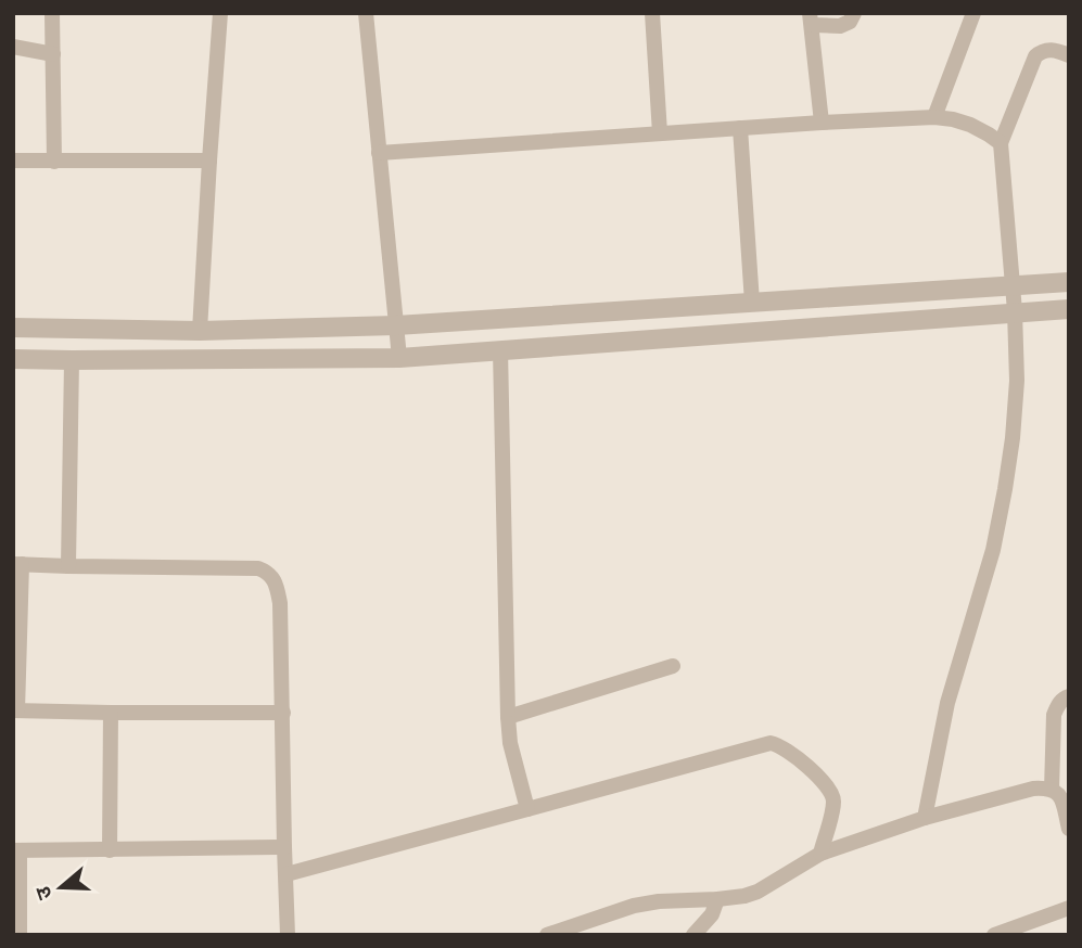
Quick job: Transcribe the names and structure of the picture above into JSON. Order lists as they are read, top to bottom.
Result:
{
  "north": "left"
}
